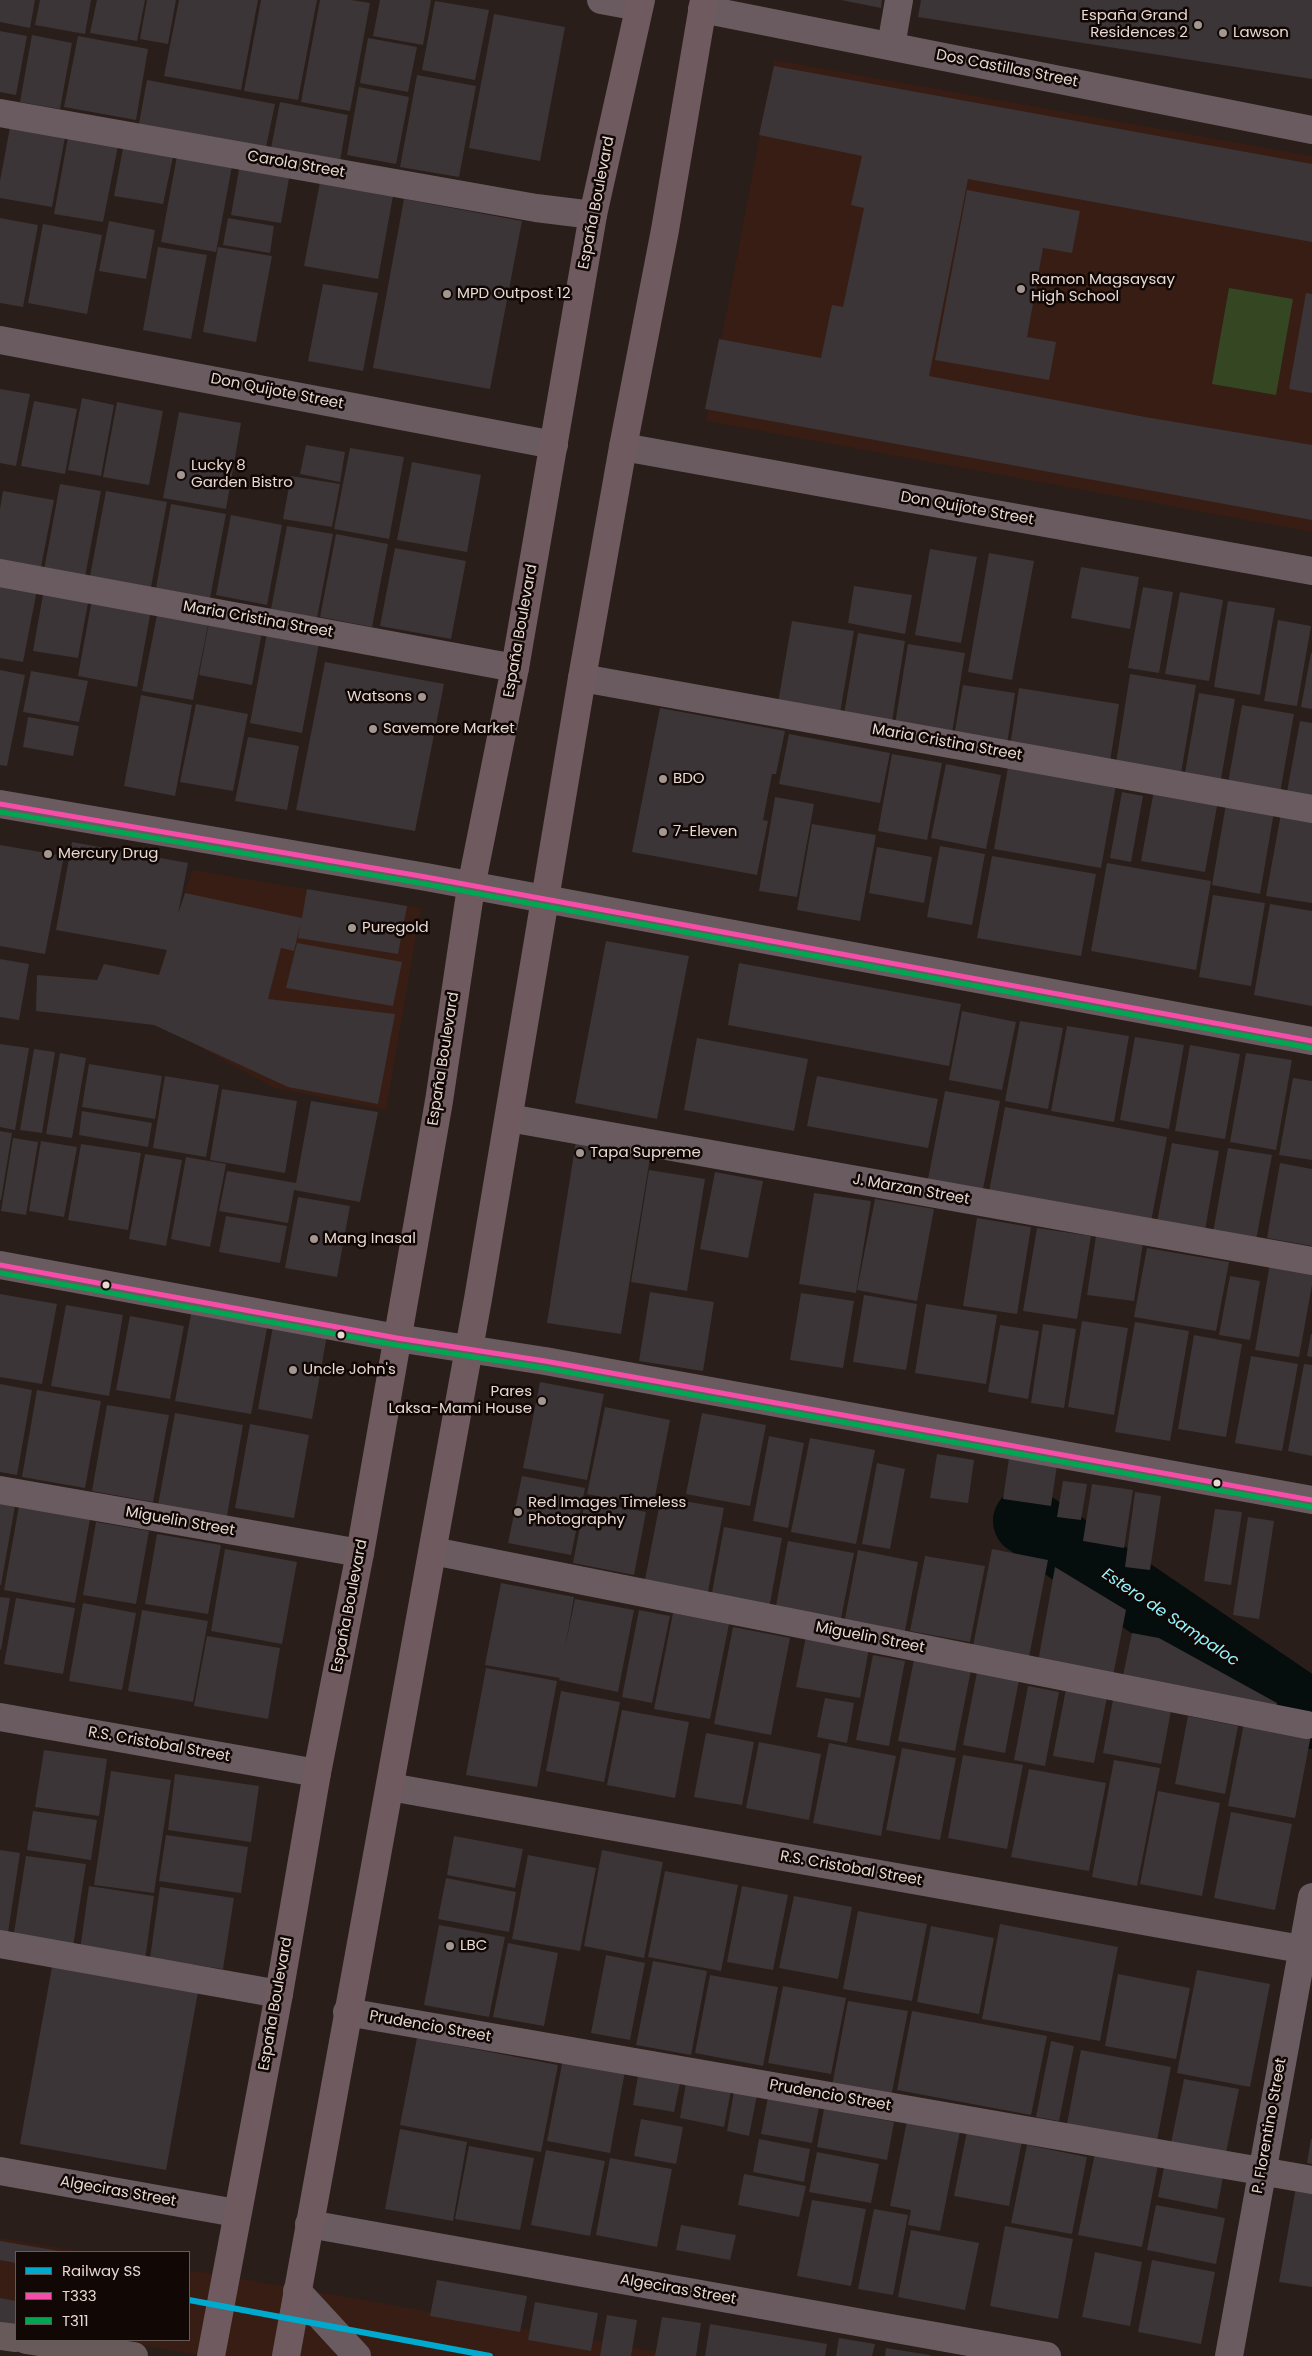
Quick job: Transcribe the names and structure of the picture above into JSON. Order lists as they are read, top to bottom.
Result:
{
  "streets": {
    "main road": ["España Boulevard"],
    "street": [
      "Dos Castillas Street",
      "Carola Street",
      "Don Quijote Street",
      "Maria Cristina Street",
      "J. Marzan Street",
      "Miguelin Street",
      "R.S. Cristobal Street",
      "Prudencio Street",
      "P. Florentino Street",
      "Algeciras Street"
    ]
  },
  "crossings": [
    ["Carola Street", "España Boulevard"],
    ["España Boulevard", "Don Quijote Street"],
    ["España Boulevard", "Maria Cristina Street"],
    ["España Boulevard", "Miguelin Street"],
    ["España Boulevard", "R.S. Cristobal Street"],
    ["España Boulevard", "Algeciras Street"],
    ["R.S. Cristobal Street", "P. Florentino Street"],
    ["Prudencio Street", "P. Florentino Street"]
  ],
  "water": ["Estero de Sampaloc"],
  "places": [
    "España Grand Residences 2",
    "Lawson",
    "Ramon Magsaysay High School",
    "MPD Outpost 12",
    "Lucky 8 Garden Bistro",
    "Watsons",
    "Savemore Market",
    "BDO",
    "7-Eleven",
    "Mercury Drug",
    "Puregold",
    "Tapa Supreme",
    "Mang Inasal",
    "Uncle John's",
    "Pares Laksa-Mami House",
    "Red Images Timeless Photography",
    "LBC"
  ],
  "lines": ["transit line T333", "transit line T311", "rail line SS"],
  "legend": ["Railway SS", "T333", "T311"]
}
